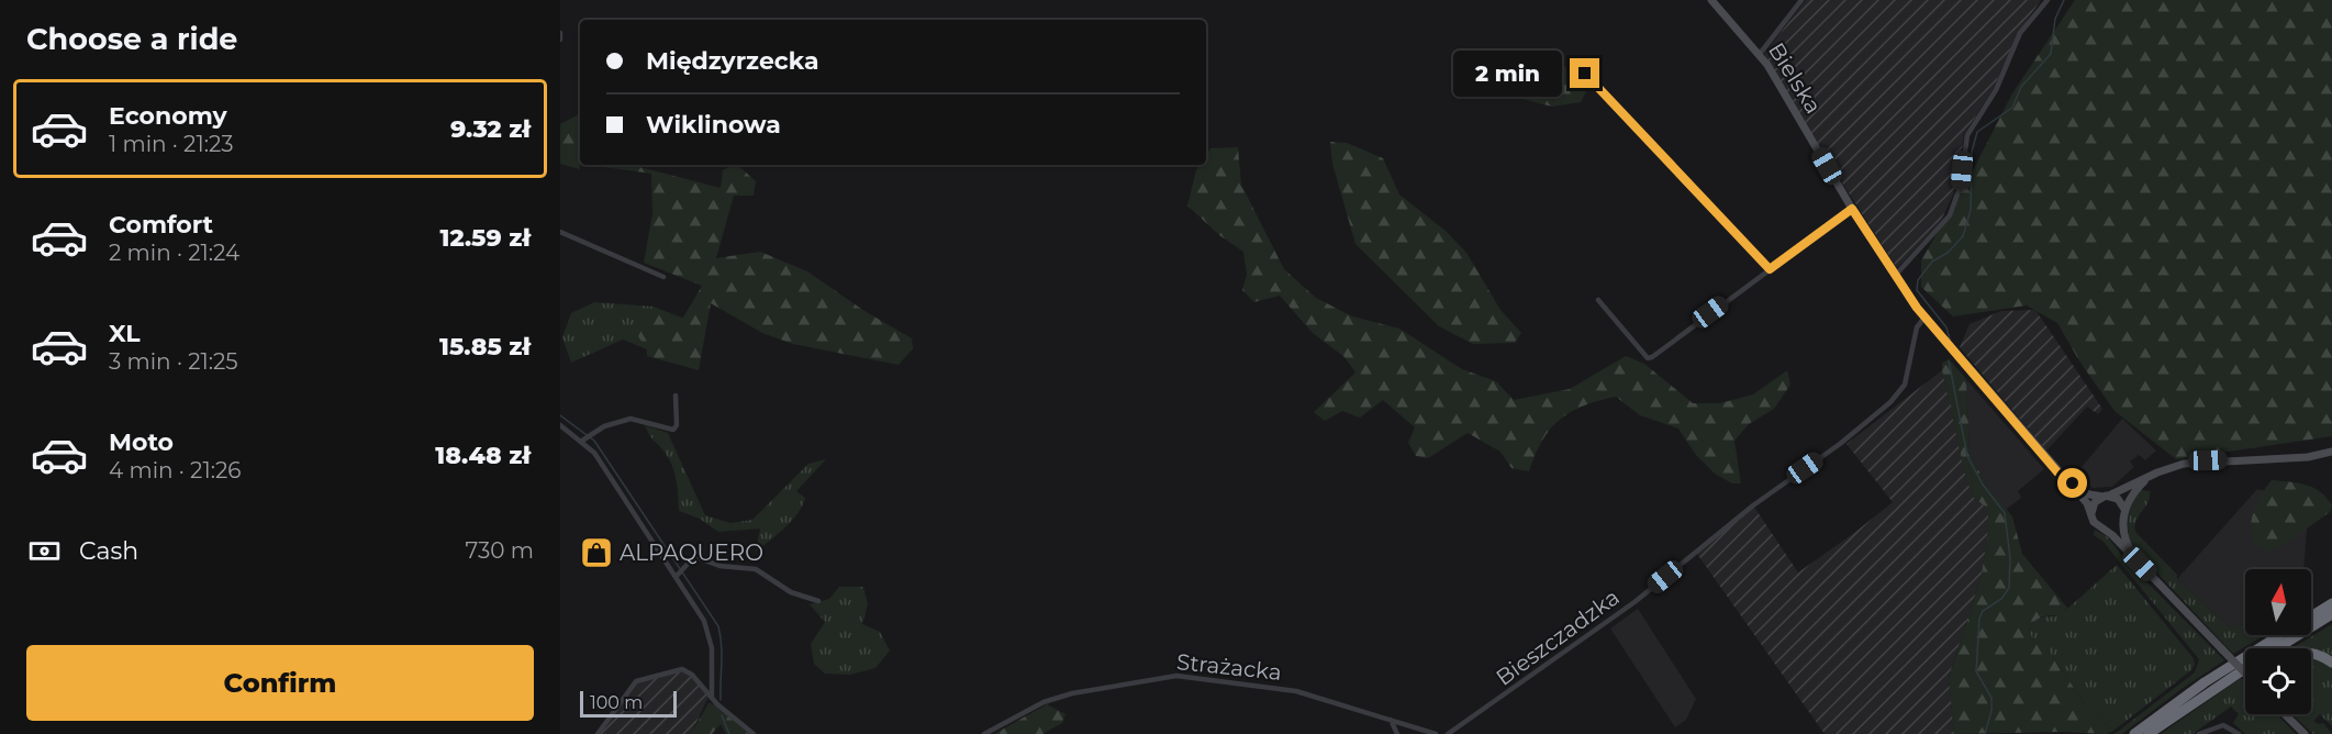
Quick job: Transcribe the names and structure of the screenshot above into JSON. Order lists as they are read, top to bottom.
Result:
{
  "streets": {
    "street": ["Bielska", "Bieszczadzka", "Strażacka"]
  },
  "crossings": [
    ["Bielska", "Bieszczadzka"]
  ],
  "places": {
    "shop": ["ALPAQUERO"]
  },
  "scale_bar": "100 m",
  "north": "top",
  "page": {
    "heading": "Choose a ride",
    "banner": ["Międzyrzecka", "Wiklinowa"],
    "bubble": "2 min",
    "list": [
      {
        "name": "Economy",
        "note": "1 min · 21:23",
        "value": "9.32 zł"
      },
      {
        "name": "Comfort",
        "note": "2 min · 21:24",
        "value": "12.59 zł"
      },
      {
        "name": "XL",
        "note": "3 min · 21:25",
        "value": "15.85 zł"
      },
      {
        "name": "Moto",
        "note": "4 min · 21:26",
        "value": "18.48 zł"
      }
    ],
    "pay": ["Cash", "730 m"],
    "buttons": "Confirm",
    "scale": "100 m"
  }
}
